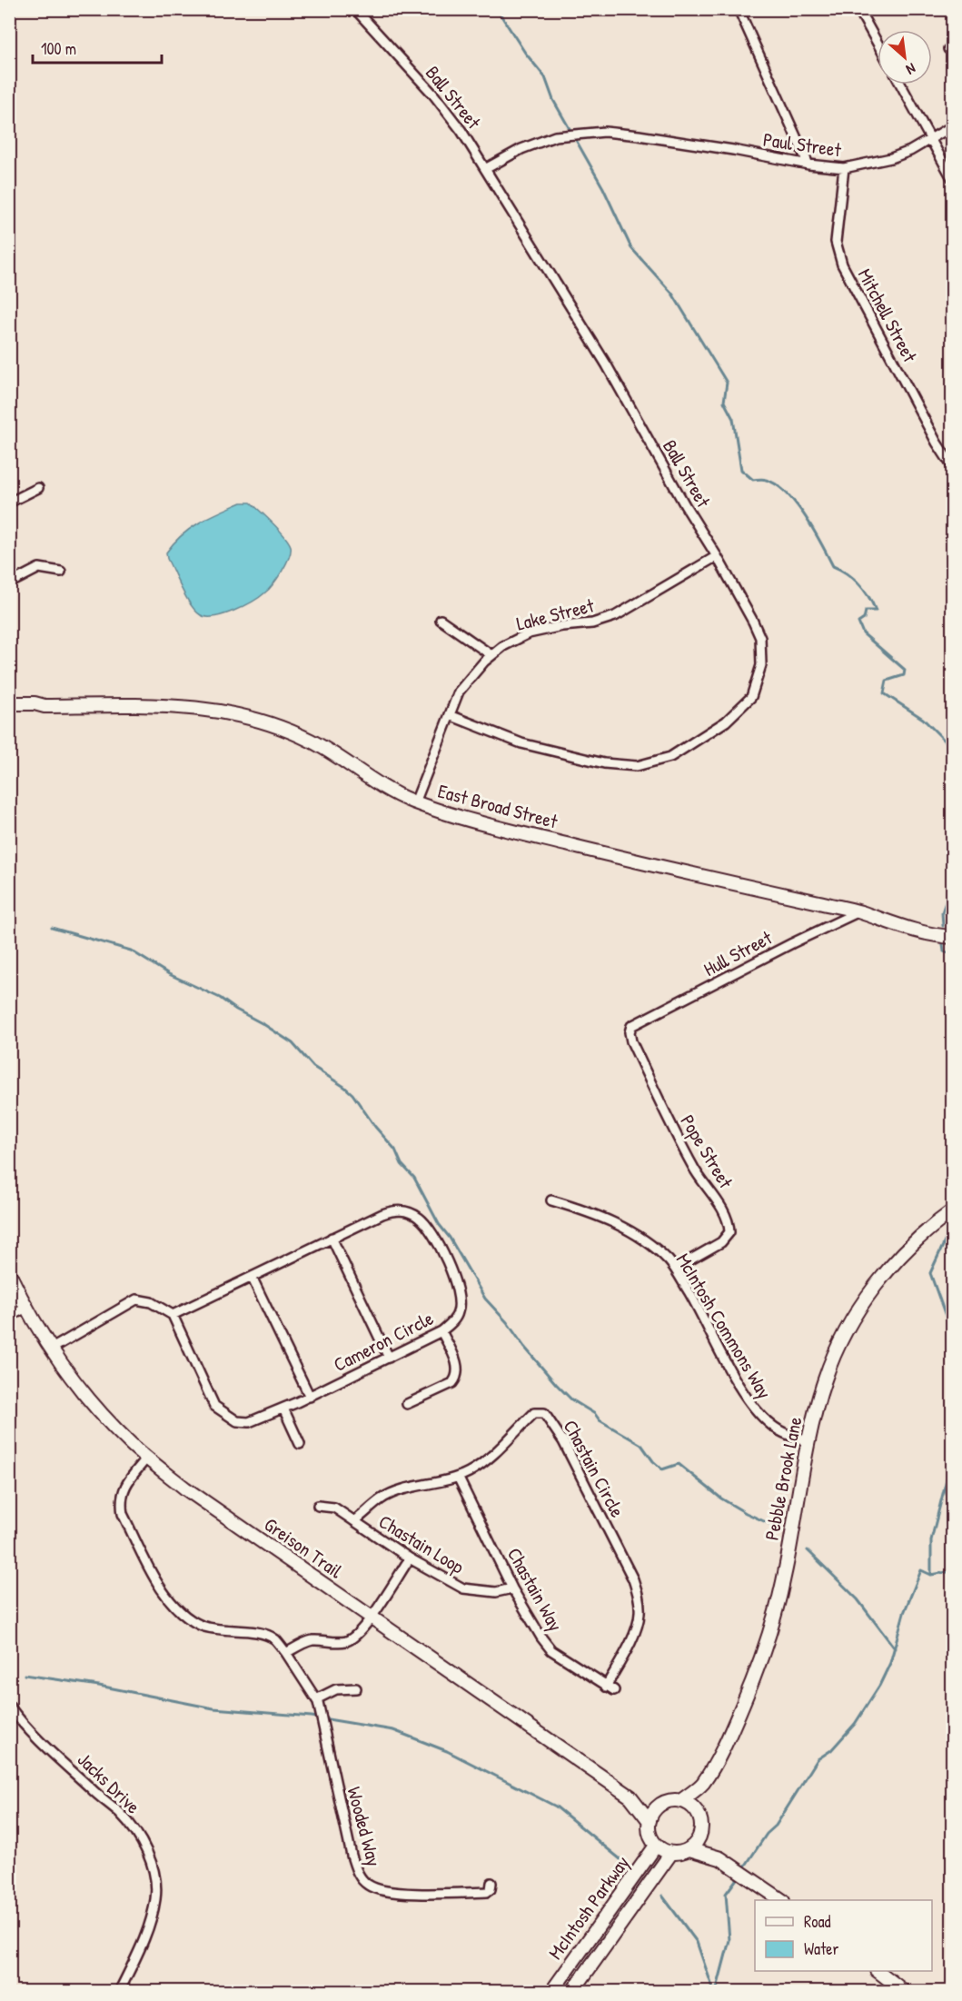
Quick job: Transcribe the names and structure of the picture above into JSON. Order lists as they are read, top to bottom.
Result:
{
  "streets": {
    "street": [
      "Ball Street",
      "Paul Street",
      "Mitchell Street",
      "Lake Street",
      "East Broad Street",
      "Hull Street",
      "Pope Street",
      "McIntosh Commons Way",
      "Cameron Circle",
      "Chastain Circle",
      "Pebble Brook Lane",
      "Chastain Loop",
      "Greison Trail",
      "Chastain Way",
      "Jacks Drive",
      "Wooded Way",
      "McIntosh Parkway"
    ]
  },
  "crossings": [
    ["Ball Street", "Paul Street"],
    ["Ball Street", "Lake Street"],
    ["Paul Street", "Mitchell Street"],
    ["Lake Street", "East Broad Street"],
    ["East Broad Street", "Hull Street"],
    ["Hull Street", "Pope Street"],
    ["Pope Street", "McIntosh Commons Way"],
    ["McIntosh Commons Way", "Pebble Brook Lane"],
    ["Chastain Circle", "Chastain Loop"],
    ["Chastain Circle", "Chastain Way"],
    ["Pebble Brook Lane", "Greison Trail"],
    ["Pebble Brook Lane", "McIntosh Parkway"],
    ["Chastain Loop", "Chastain Way"],
    ["Greison Trail", "Wooded Way"],
    ["Greison Trail", "McIntosh Parkway"]
  ],
  "legend": ["Road", "Water"],
  "scale_bar": "100 m",
  "north": "bottom right"
}
